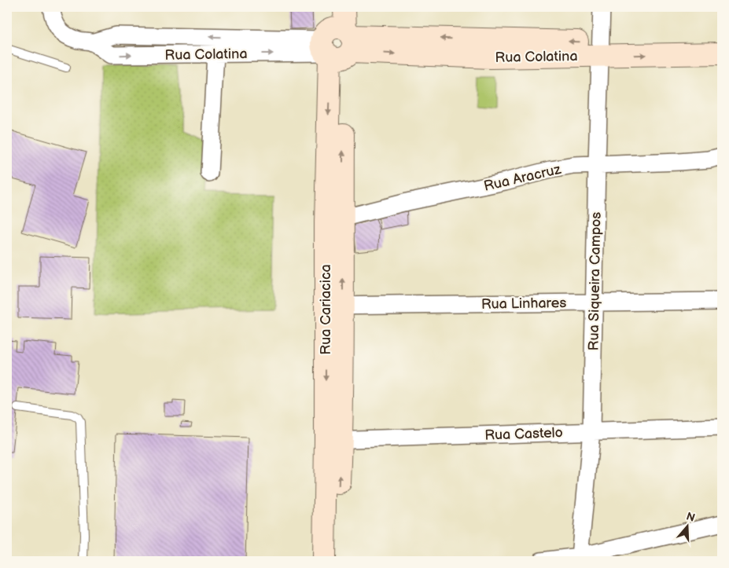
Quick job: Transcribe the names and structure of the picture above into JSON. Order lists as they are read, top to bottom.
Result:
{
  "streets": {
    "street": [
      "Rua Colatina",
      "Rua Aracruz",
      "Rua Siqueira Campos",
      "Rua Linhares",
      "Rua Cariacica",
      "Rua Castelo"
    ]
  },
  "crossings": [
    ["Rua Colatina", "Rua Siqueira Campos"],
    ["Rua Colatina", "Rua Cariacica"],
    ["Rua Aracruz", "Rua Siqueira Campos"],
    ["Rua Aracruz", "Rua Cariacica"],
    ["Rua Siqueira Campos", "Rua Linhares"],
    ["Rua Siqueira Campos", "Rua Castelo"],
    ["Rua Linhares", "Rua Cariacica"],
    ["Rua Cariacica", "Rua Castelo"]
  ],
  "north": "top"
}
